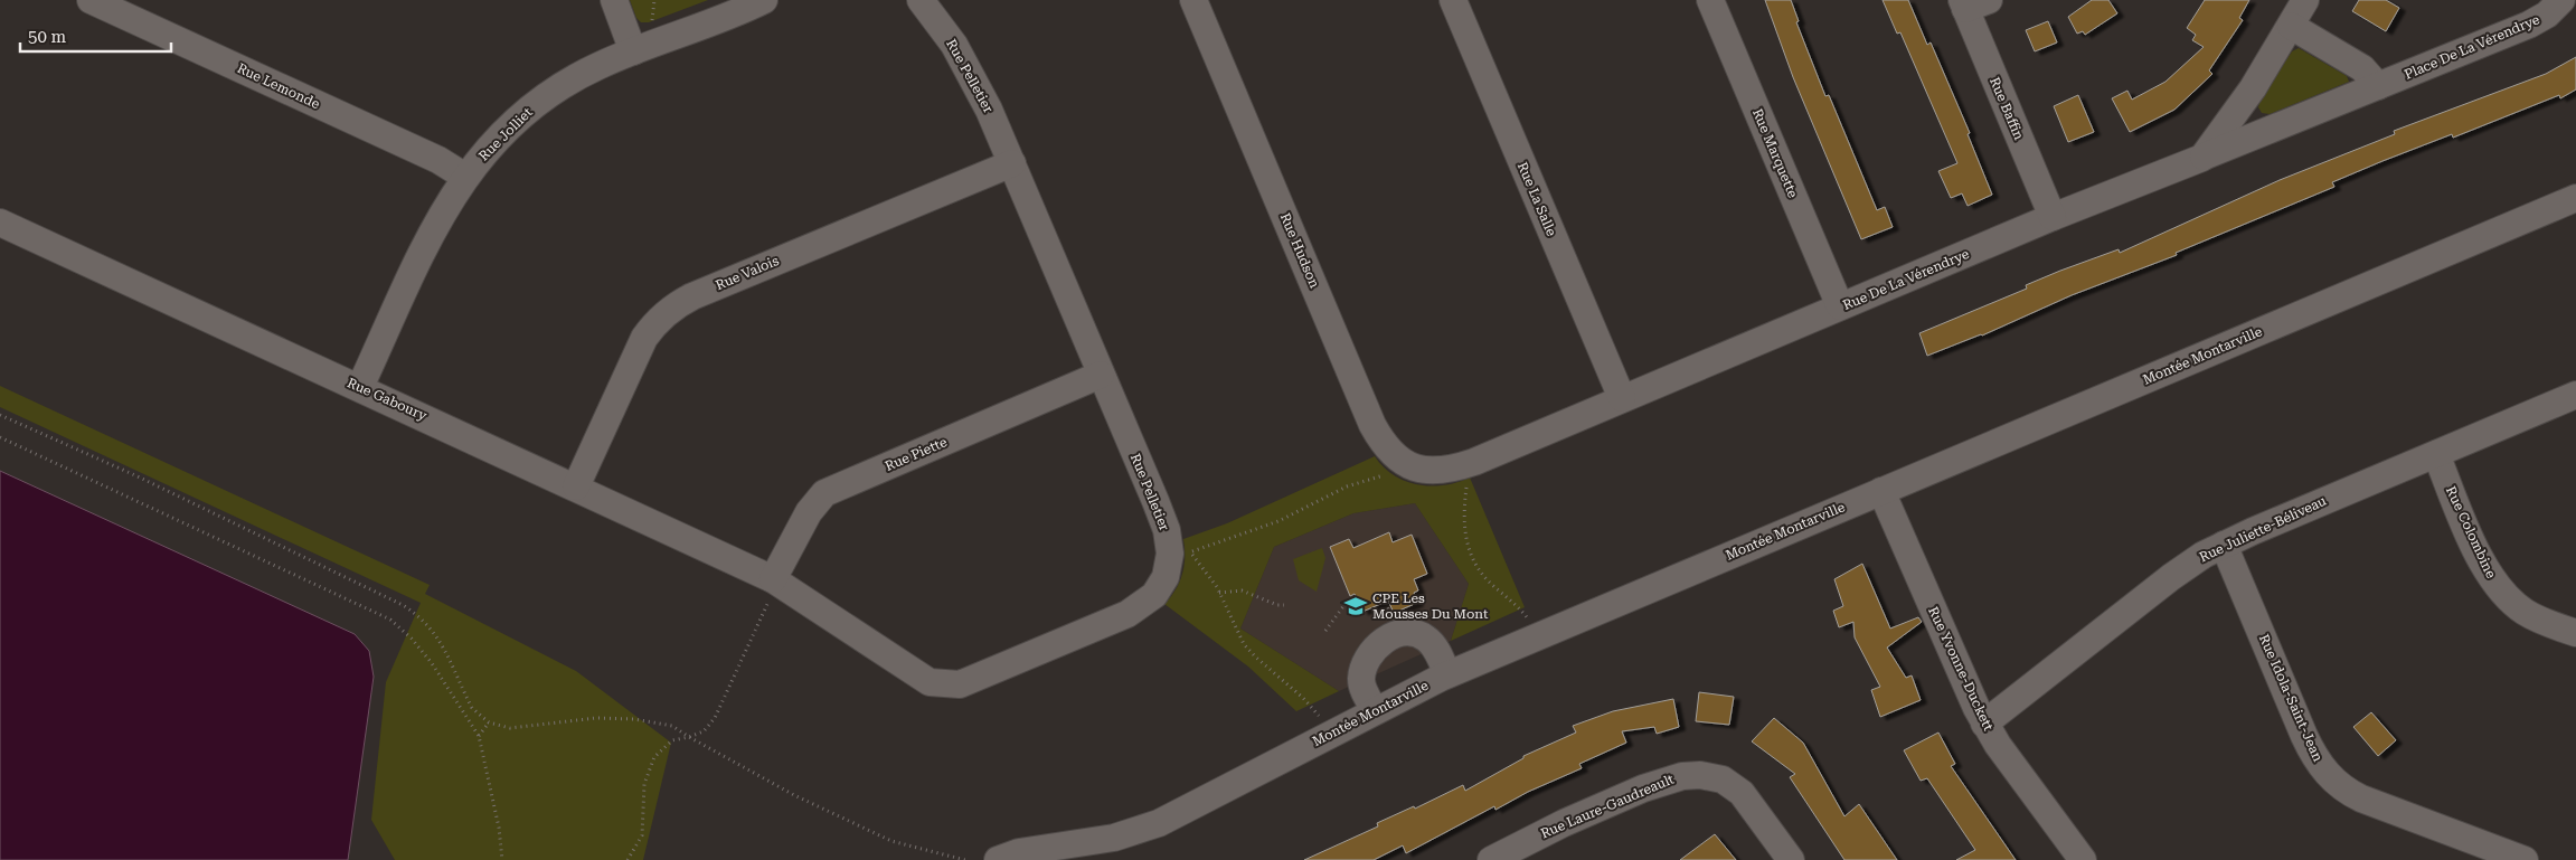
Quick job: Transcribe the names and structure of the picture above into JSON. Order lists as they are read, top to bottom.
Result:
{
  "streets": {
    "street": [
      "Place De La Vérendrye",
      "Rue Pelletier",
      "Rue Lemonde",
      "Rue Baffin",
      "Rue Jolliet",
      "Rue Marquette",
      "Rue La Salle",
      "Rue Hudson",
      "Rue Valois",
      "Rue De La Vérendrye",
      "Montée Montarville",
      "Rue Gaboury",
      "Rue Piette",
      "Rue Juliette-Béliveau",
      "Rue Colombine",
      "Rue Yvonne-Duckett",
      "Rue Idola-Saint-Jean",
      "Rue Laure-Gaudreault"
    ]
  },
  "crossings": [
    ["Place De La Vérendrye", "Rue De La Vérendrye"],
    ["Rue Pelletier", "Rue Valois"],
    ["Rue Pelletier", "Rue Gaboury"],
    ["Rue Pelletier", "Rue Piette"],
    ["Rue Lemonde", "Rue Jolliet"],
    ["Rue Baffin", "Rue De La Vérendrye"],
    ["Rue Jolliet", "Rue Gaboury"],
    ["Rue Marquette", "Rue De La Vérendrye"],
    ["Rue La Salle", "Rue De La Vérendrye"],
    ["Rue Hudson", "Rue De La Vérendrye"],
    ["Rue Valois", "Rue Gaboury"],
    ["Montée Montarville", "Rue Yvonne-Duckett"],
    ["Rue Gaboury", "Rue Piette"],
    ["Rue Juliette-Béliveau", "Rue Colombine"],
    ["Rue Juliette-Béliveau", "Rue Yvonne-Duckett"],
    ["Rue Juliette-Béliveau", "Rue Idola-Saint-Jean"]
  ],
  "places": {
    "school or university": ["CPE Les Mousses Du Mont"]
  },
  "scale_bar": "50 m"
}
